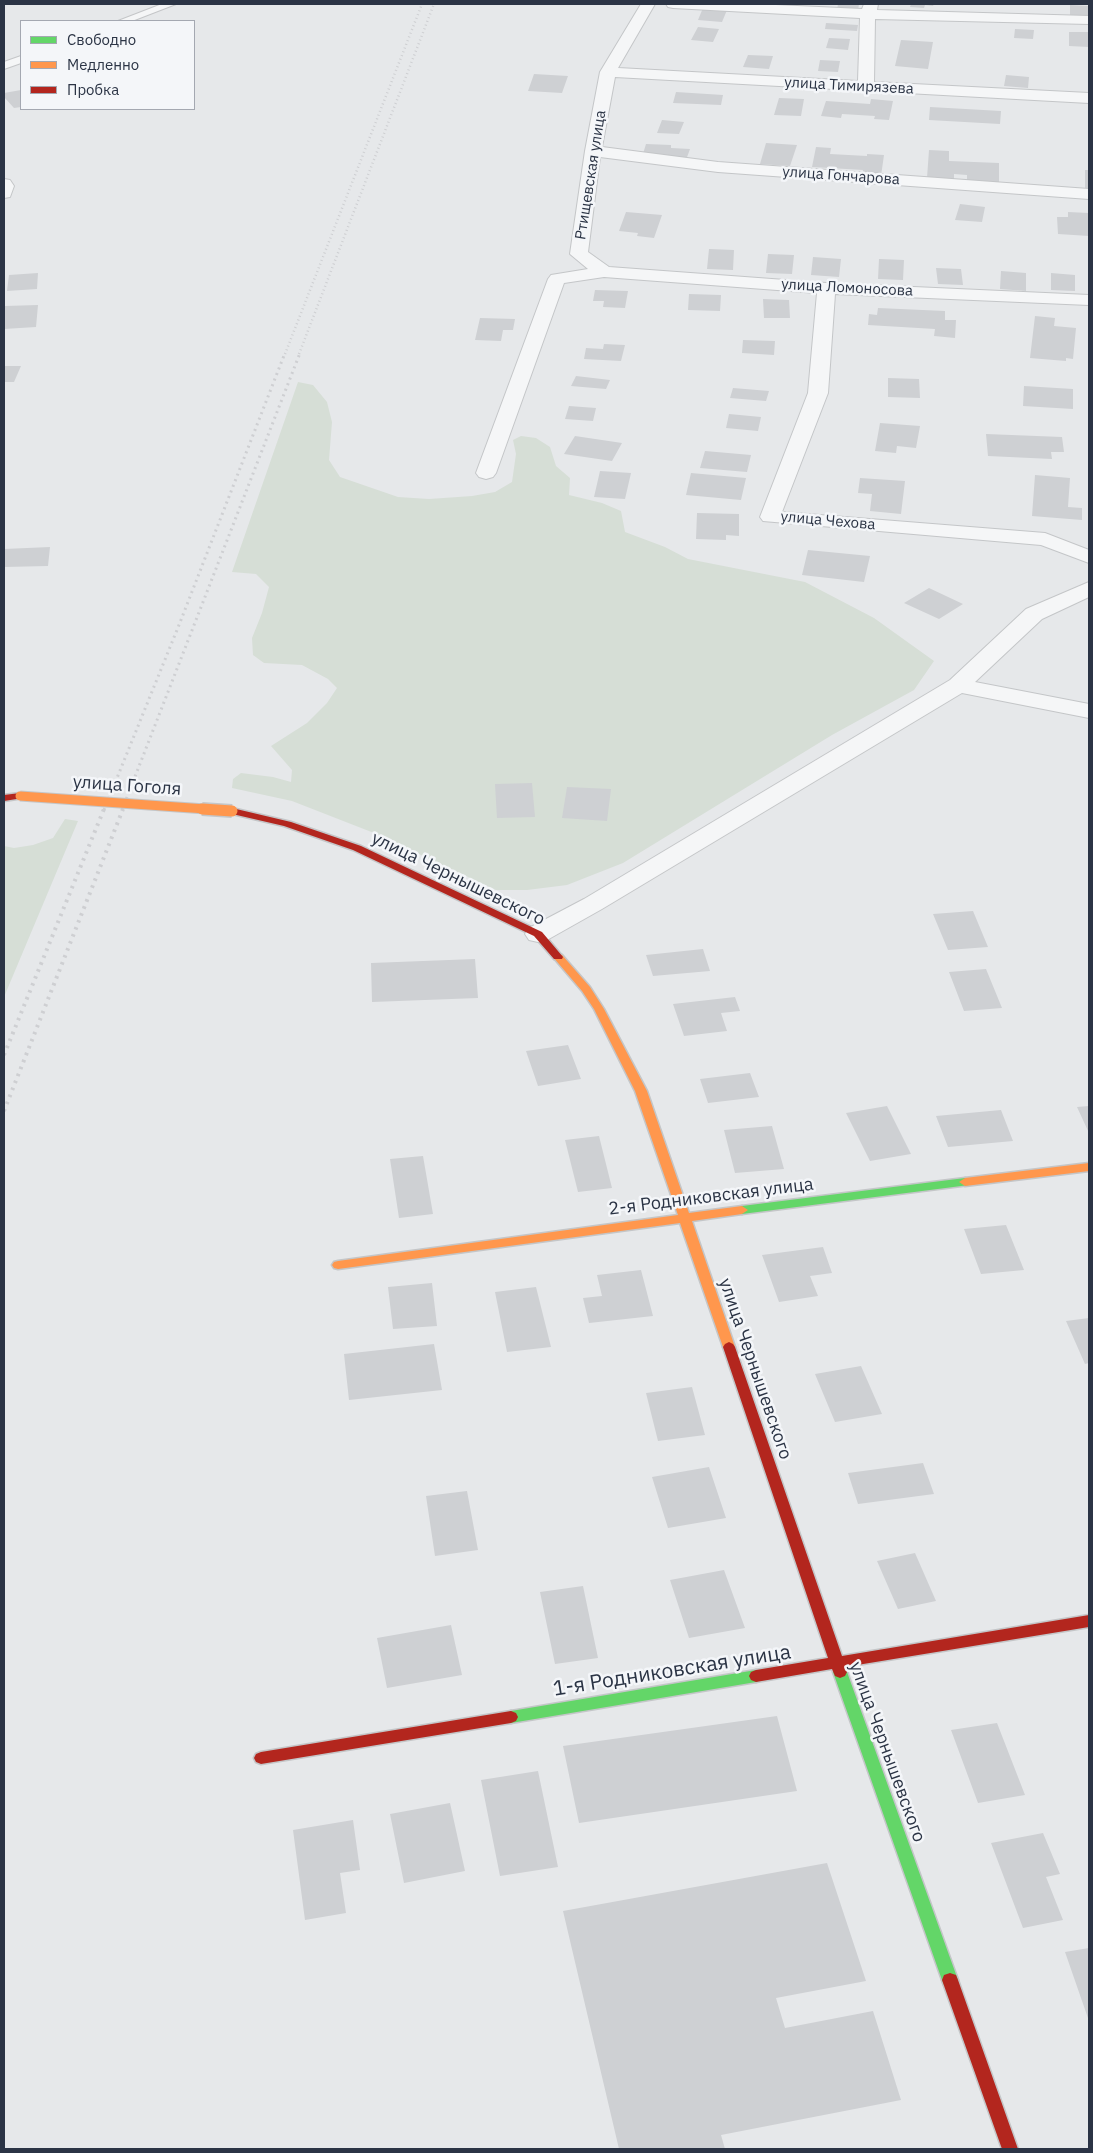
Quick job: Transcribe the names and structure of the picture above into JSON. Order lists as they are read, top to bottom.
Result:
{
  "streets": {
    "street": [
      "улица Тимирязева",
      "Ртищевская улица",
      "улица Гончарова",
      "улица Ломоносова",
      "улица Чехова",
      "улица Гоголя",
      "улица Чернышевского",
      "2-я Родниковская улица",
      "1-я Родниковская улица"
    ]
  },
  "crossings": [
    ["улица Тимирязева", "Ртищевская улица"],
    ["Ртищевская улица", "улица Гончарова"],
    ["Ртищевская улица", "улица Ломоносова"],
    ["улица Ломоносова", "улица Чехова"],
    ["улица Гоголя", "улица Чернышевского"],
    ["улица Чернышевского", "2-я Родниковская улица"],
    ["улица Чернышевского", "1-я Родниковская улица"]
  ],
  "legend": ["Свободно", "Медленно", "Пробка"]
}
